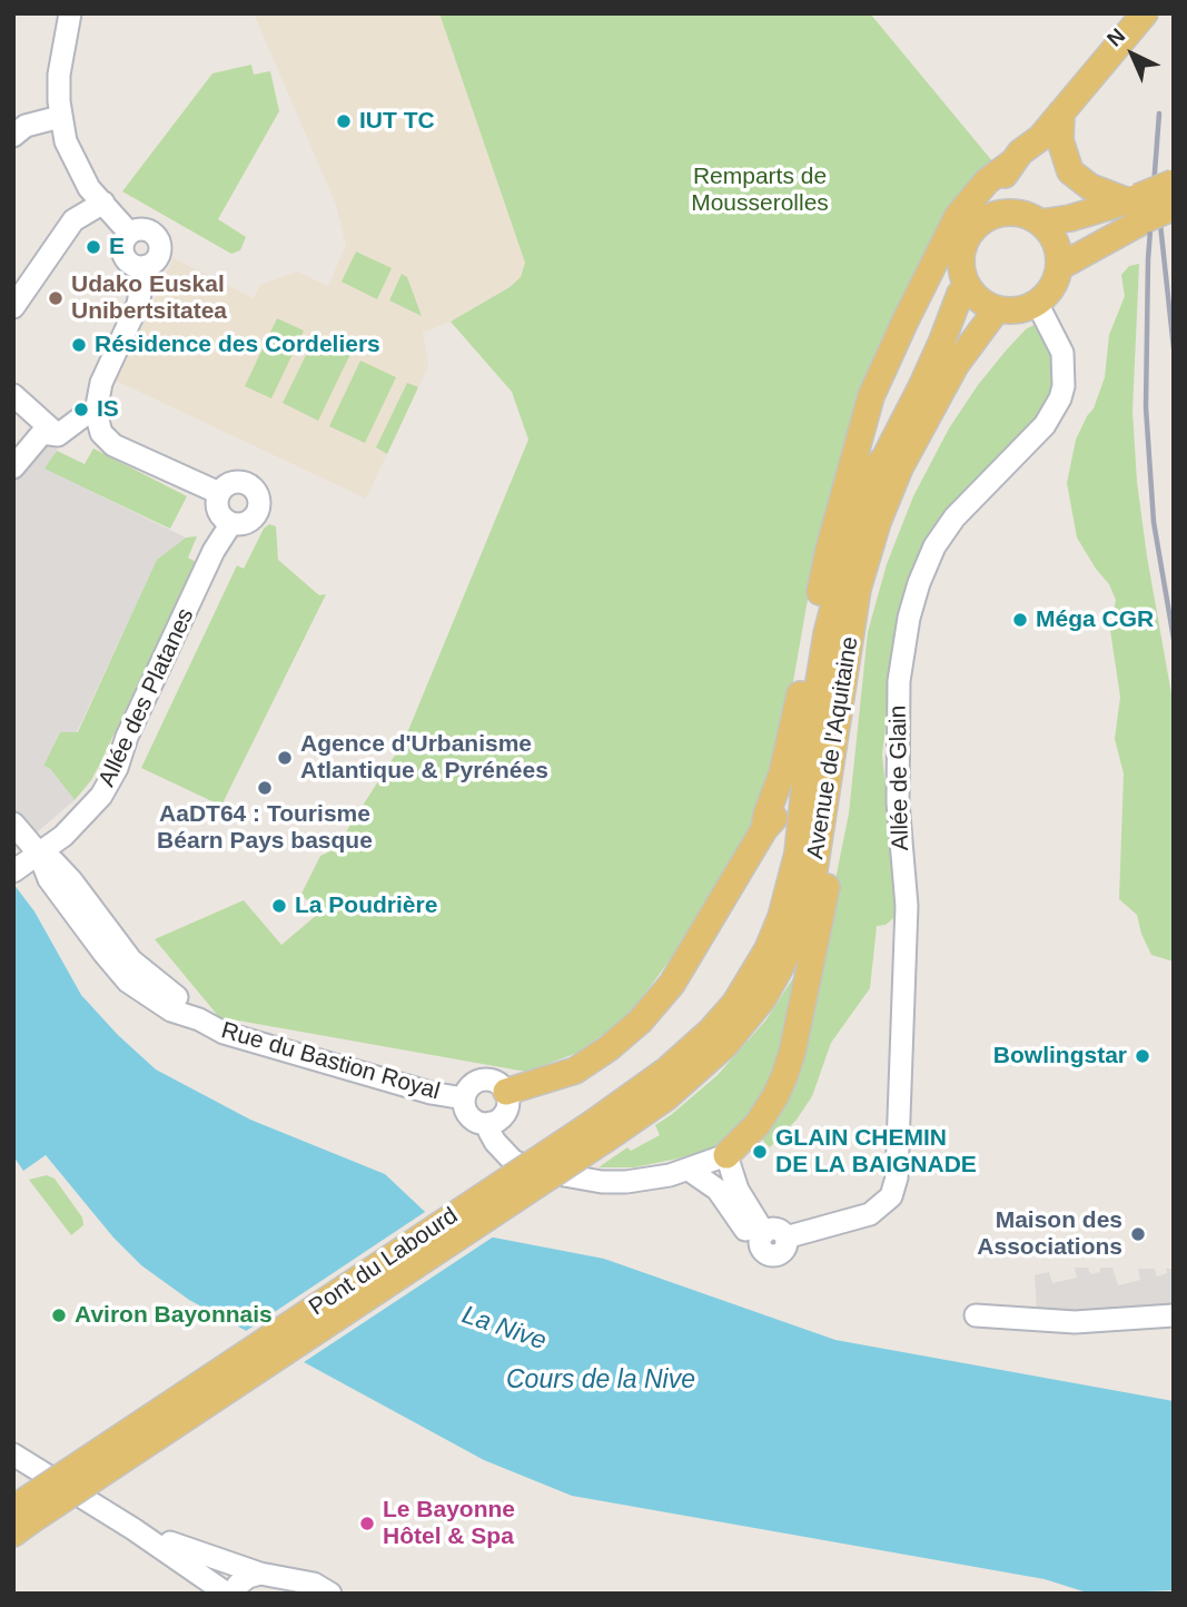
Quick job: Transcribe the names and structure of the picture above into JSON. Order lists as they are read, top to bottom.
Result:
{
  "streets": {
    "main road": ["Avenue de l'Aquitaine", "Pont du Labourd"],
    "street": ["Allée des Platanes", "Allée de Glain", "Rue du Bastion Royal"]
  },
  "crossings": [
    ["Allée des Platanes", "Rue du Bastion Royal"],
    ["Avenue de l'Aquitaine", "Allée de Glain"],
    ["Avenue de l'Aquitaine", "Pont du Labourd"]
  ],
  "water": ["La Nive", "Cours de la Nive"],
  "parks": ["Remparts de Mousserolles"],
  "places": [
    "IUT TC",
    "E",
    "Udako Euskal Unibertsitatea",
    "Résidence des Cordeliers",
    "IS",
    "Méga CGR",
    "Agence d'Urbanisme Atlantique & Pyrénées",
    "AaDT64 : Tourisme Béarn Pays basque",
    "La Poudrière",
    "Bowlingstar",
    "GLAIN CHEMIN DE LA BAIGNADE",
    "Maison des Associations",
    "Aviron Bayonnais",
    "Le Bayonne Hôtel & Spa"
  ],
  "north": "top left"
}
